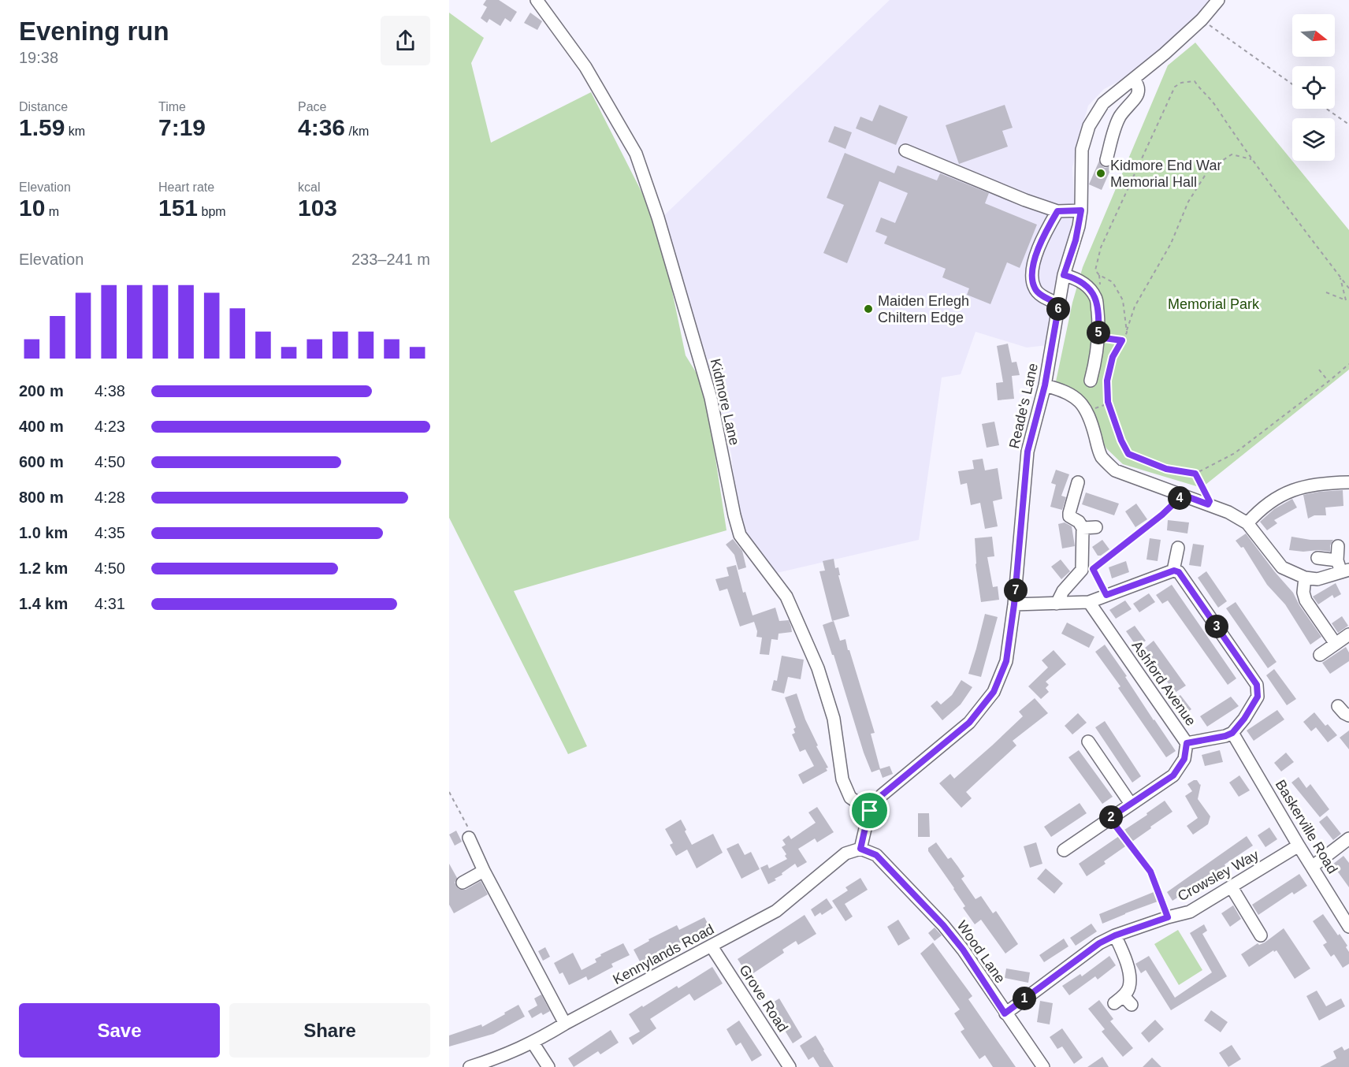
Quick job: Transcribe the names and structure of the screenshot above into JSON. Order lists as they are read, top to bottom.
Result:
{
  "streets": {
    "street": [
      "Kidmore Lane",
      "Reade's Lane",
      "Ashford Avenue",
      "Baskerville Road",
      "Crowsley Way",
      "Wood Lane",
      "Kennylands Road",
      "Grove Road"
    ]
  },
  "crossings": [
    ["Kidmore Lane", "Reade's Lane"],
    ["Reade's Lane", "Wood Lane"],
    ["Reade's Lane", "Kennylands Road"],
    ["Ashford Avenue", "Baskerville Road"],
    ["Baskerville Road", "Crowsley Way"],
    ["Crowsley Way", "Wood Lane"],
    ["Wood Lane", "Kennylands Road"],
    ["Kennylands Road", "Grove Road"]
  ],
  "parks": ["Memorial Park"],
  "places": ["Kidmore End War Memorial Hall", "Maiden Erlegh Chiltern Edge"],
  "north": "right",
  "page": {
    "heading": ["Evening run", "19:38"],
    "stats": [
      ["Distance", "1.59 km"],
      ["Time", "7:19"],
      ["Pace", "4:36 /km"],
      ["Elevation", "10 m"],
      ["Heart rate", "151 bpm"],
      ["kcal", "103"]
    ],
    "chart": ["Elevation", "233–241 m"],
    "pins": [
      "6",
      "5",
      "4",
      "7",
      "3",
      "2",
      "1"
    ],
    "list": [
      {
        "name": "200 m",
        "note": "4:38"
      },
      {
        "name": "400 m",
        "note": "4:23"
      },
      {
        "name": "600 m",
        "note": "4:50"
      },
      {
        "name": "800 m",
        "note": "4:28"
      },
      {
        "name": "1.0 km",
        "note": "4:35"
      },
      {
        "name": "1.2 km",
        "note": "4:50"
      },
      {
        "name": "1.4 km",
        "note": "4:31"
      }
    ],
    "buttons": ["Save", "Share"]
  }
}
